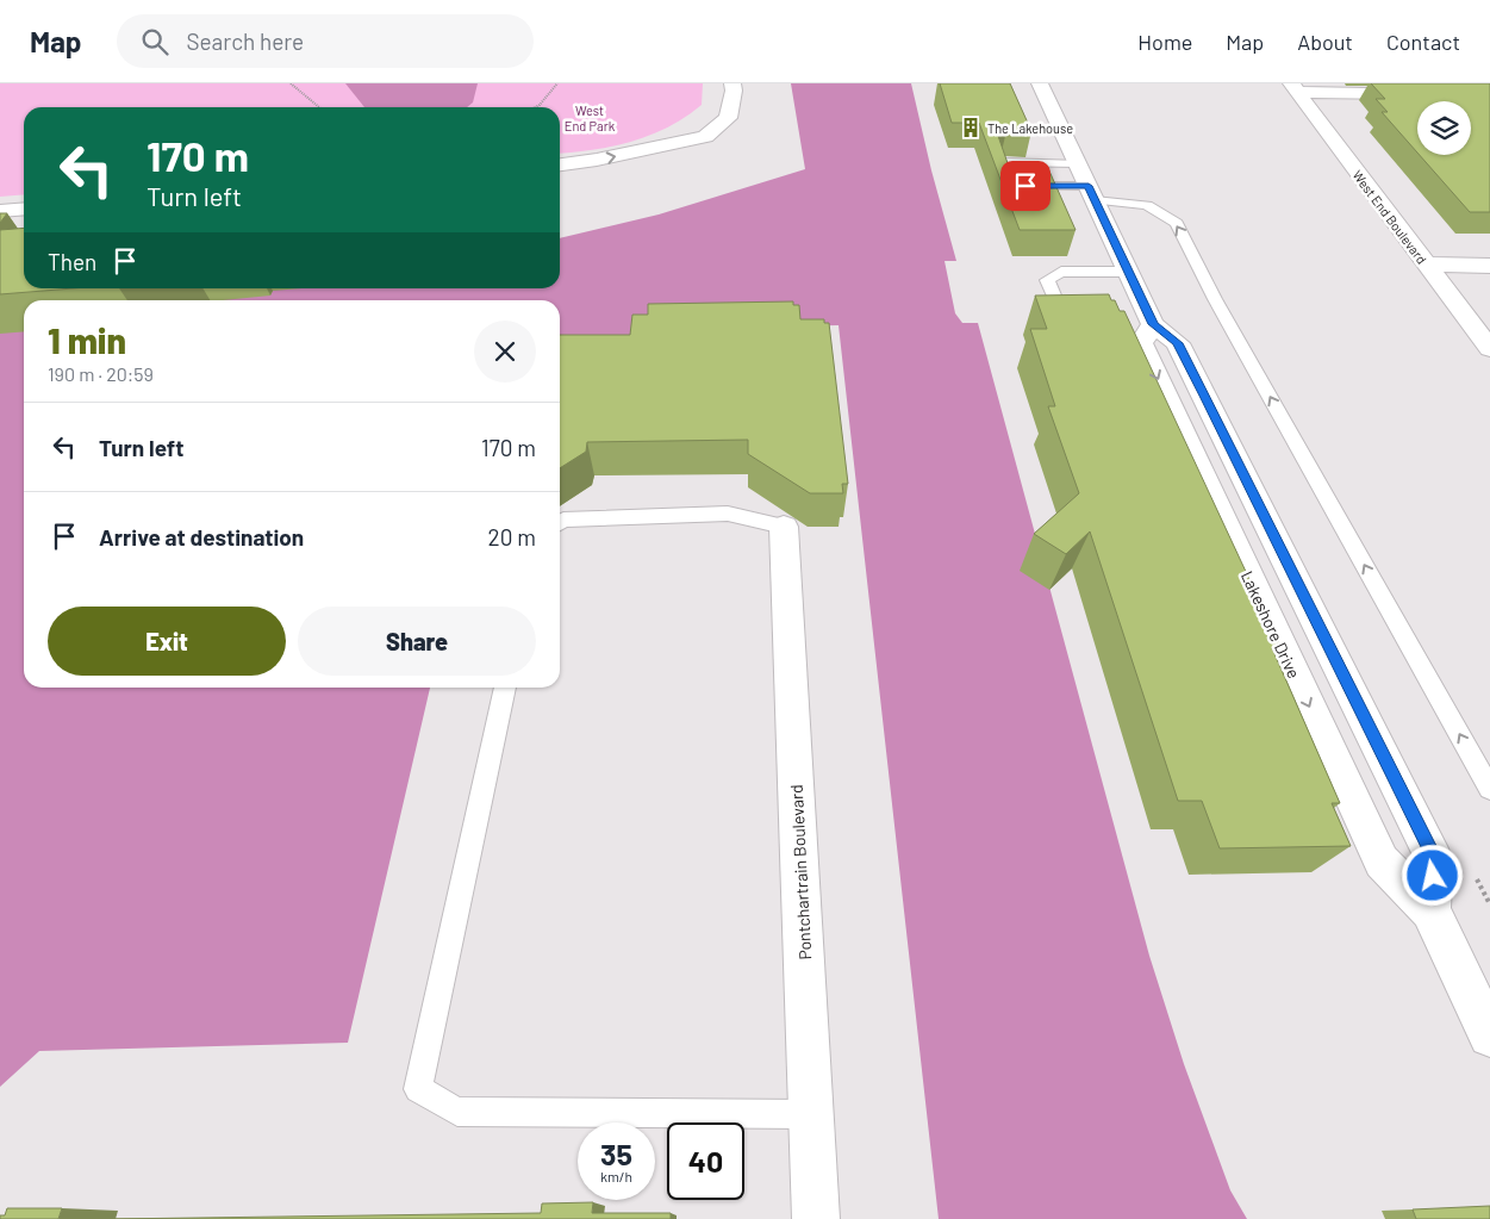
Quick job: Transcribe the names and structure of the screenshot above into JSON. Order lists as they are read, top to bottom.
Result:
{
  "streets": {
    "street": ["West End Boulevard", "Lakeshore Drive", "Pontchartrain Boulevard"]
  },
  "parks": ["West End Park"],
  "places": {
    "building": ["The Lakehouse"]
  },
  "page": {
    "header": "Map",
    "search": "Search here",
    "nav": [
      "Home",
      "Map",
      "About",
      "Contact"
    ],
    "turn": ["170 m", "Turn left"],
    "then": "Then",
    "heading": ["1 min", "190 m · 20:59"],
    "list": [
      {
        "name": "Turn left",
        "value": "170 m"
      },
      {
        "name": "Arrive at destination",
        "value": "20 m"
      }
    ],
    "buttons": ["Exit", "Share"],
    "speed": "35 km/h",
    "limit": "40"
  }
}
